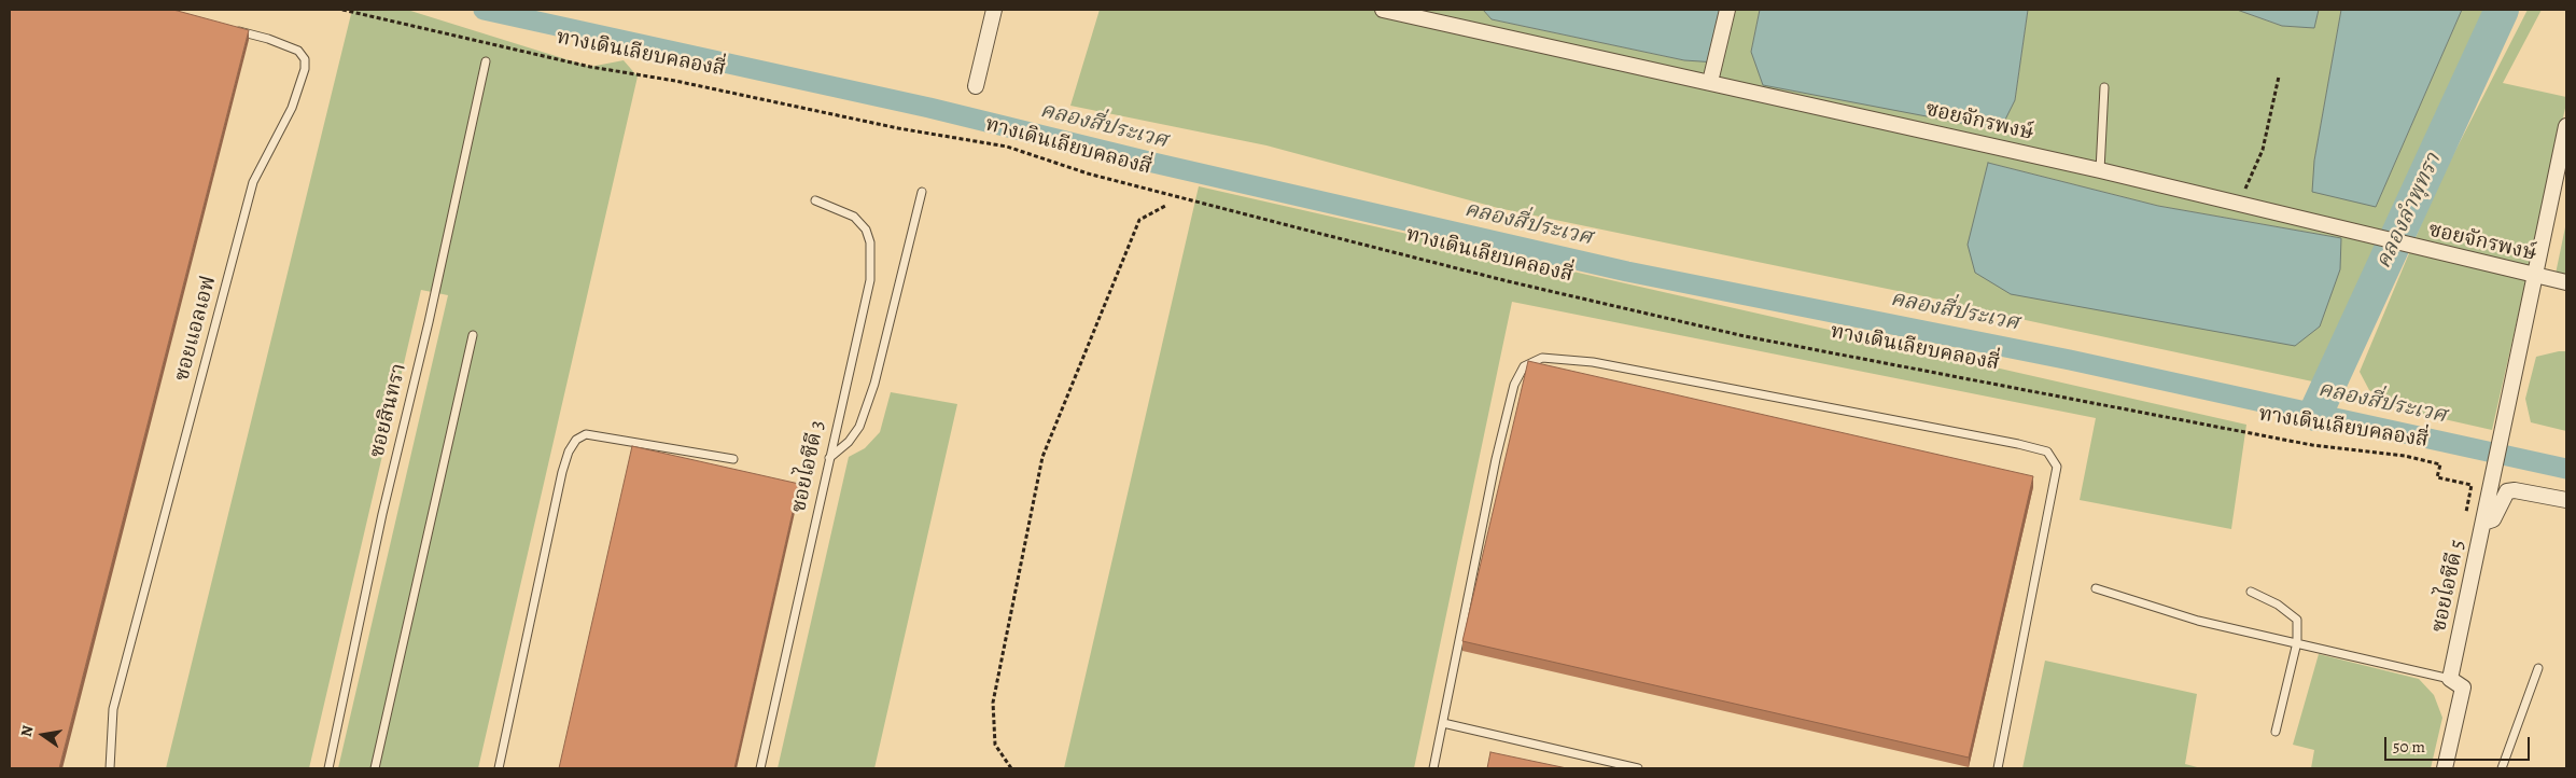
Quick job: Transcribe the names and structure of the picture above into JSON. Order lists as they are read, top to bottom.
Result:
{
  "streets": {
    "street": ["ซอยจักรพงษ์", "ซอยไอซีดี 5"],
    "lane": ["ซอยแอลเอฟ", "ซอยสินทรา", "ซอยไอซีดี 3"],
    "path": ["ทางเดินเลียบคลองสี่"]
  },
  "crossings": [
    ["ทางเดินเลียบคลองสี่", "ซอยไอซีดี 5"],
    ["ซอยจักรพงษ์", "ซอยไอซีดี 5"]
  ],
  "water": ["คลองสี่ประเวศ", "คลองลำพุทรา"],
  "scale_bar": "50 m",
  "north": "left"
}
